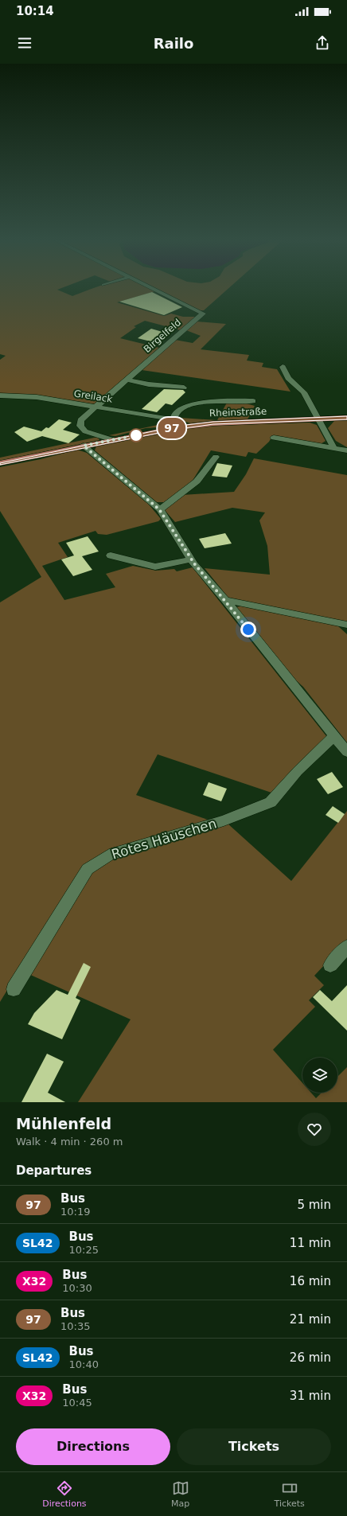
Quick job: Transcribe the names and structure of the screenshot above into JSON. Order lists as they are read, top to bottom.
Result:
{
  "streets": {
    "main road": ["Rheinstraße"],
    "street": ["Birgelfeld", "Greilack", "Rotes Häuschen"]
  },
  "crossings": [
    ["Birgelfeld", "Greilack"],
    ["Birgelfeld", "Rheinstraße"]
  ],
  "lines": ["bus line 97"],
  "page": {
    "status": "10:14",
    "header": "Railo",
    "on_map": "97",
    "heading": [
      ["Mühlenfeld", "Walk · 4 min · 260 m"],
      "Departures"
    ],
    "list": [
      {
        "mark": "97",
        "name": "Bus",
        "note": "10:19",
        "value": "5 min"
      },
      {
        "mark": "SL42",
        "name": "Bus",
        "note": "10:25",
        "value": "11 min"
      },
      {
        "mark": "X32",
        "name": "Bus",
        "note": "10:30",
        "value": "16 min"
      },
      {
        "mark": "97",
        "name": "Bus",
        "note": "10:35",
        "value": "21 min"
      },
      {
        "mark": "SL42",
        "name": "Bus",
        "note": "10:40",
        "value": "26 min"
      },
      {
        "mark": "X32",
        "name": "Bus",
        "note": "10:45",
        "value": "31 min"
      }
    ],
    "buttons": ["Directions", "Tickets"],
    "tabs": ["Directions", "Map", "Tickets"]
  }
}
